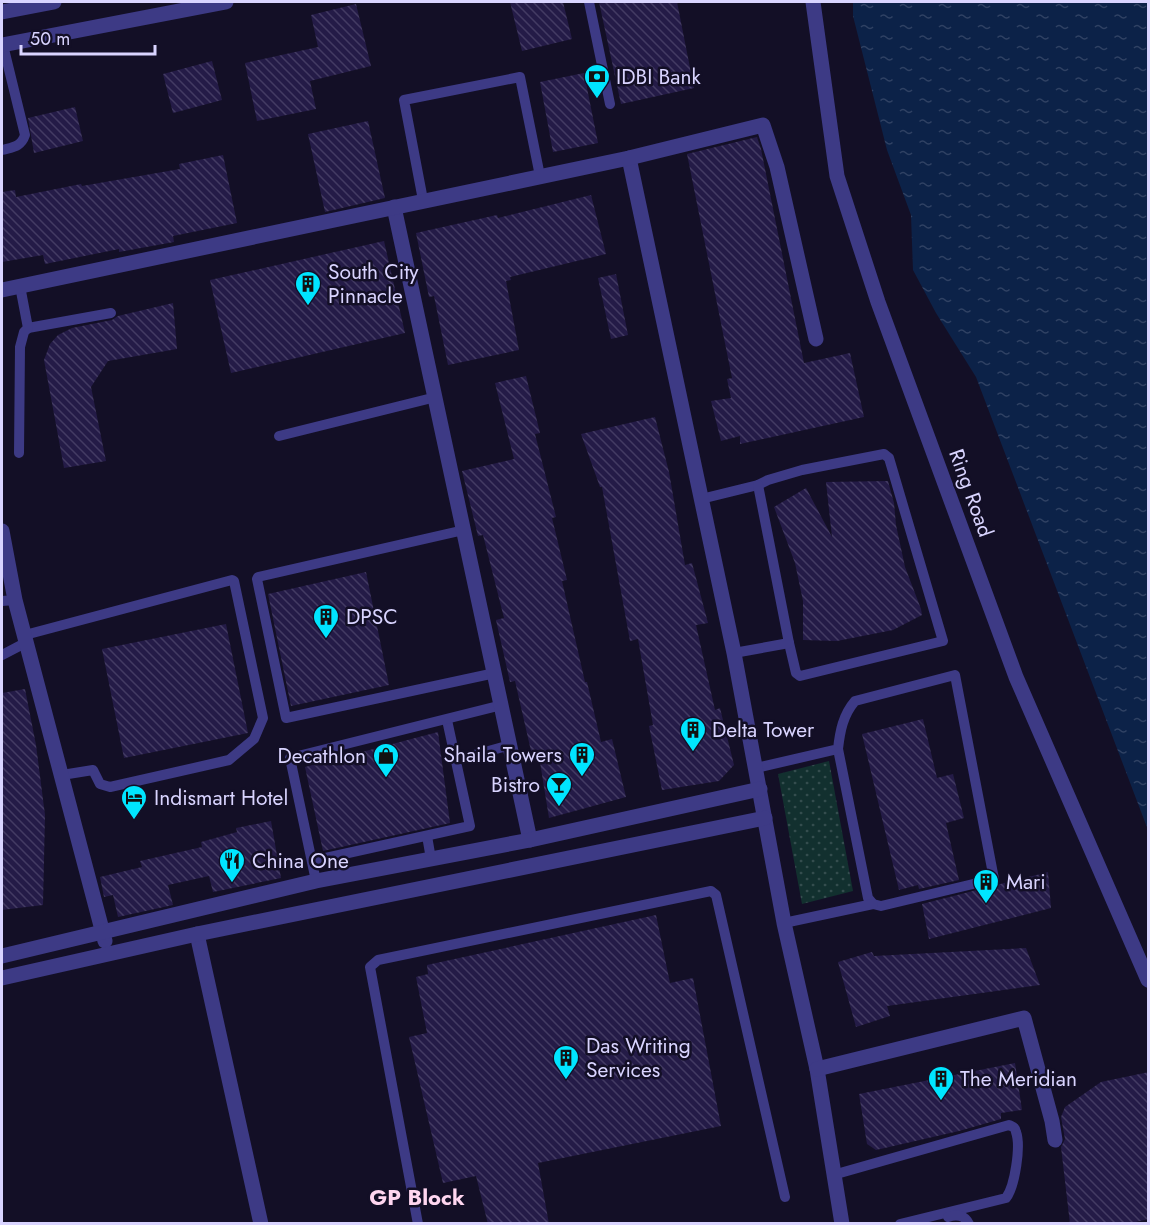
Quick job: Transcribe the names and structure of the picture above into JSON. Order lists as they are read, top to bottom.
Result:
{
  "streets": {
    "street": ["Ring Road"]
  },
  "districts": ["GP Block"],
  "places": {
    "bank": ["IDBI Bank"],
    "building": [
      "South City Pinnacle",
      "DPSC",
      "Delta Tower",
      "Shaila Towers",
      "Mari",
      "Das Writing Services",
      "The Meridian"
    ],
    "shop": ["Decathlon"],
    "bar": ["Bistro"],
    "hotel": ["Indismart Hotel"],
    "restaurant": ["China One"]
  },
  "scale_bar": "50 m"
}
